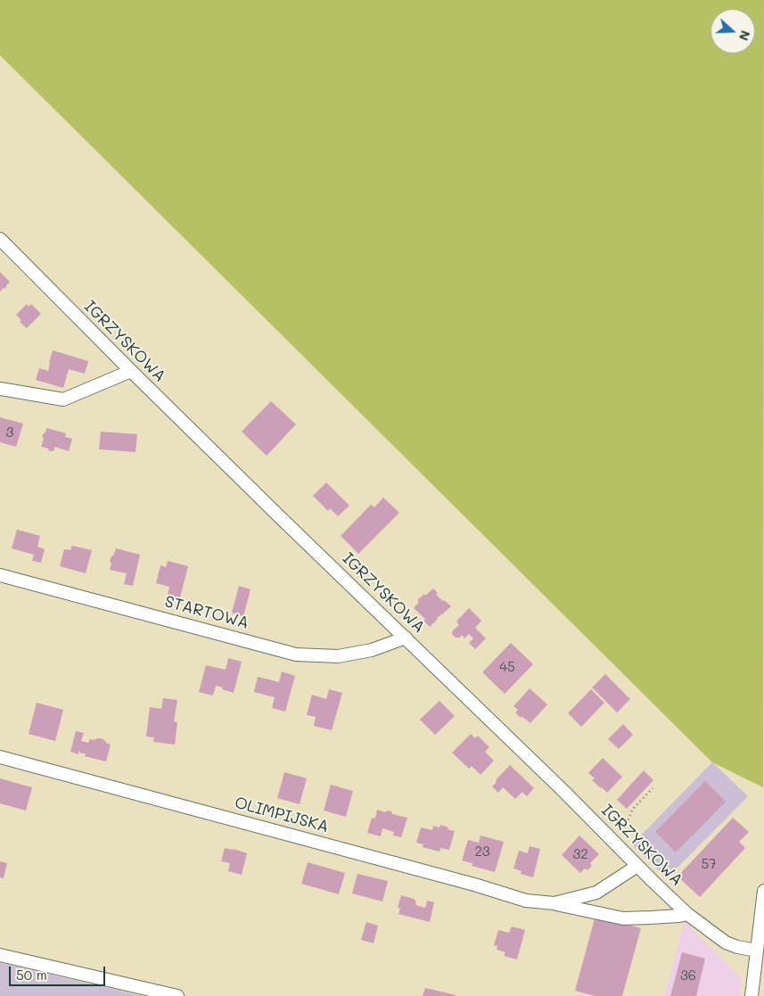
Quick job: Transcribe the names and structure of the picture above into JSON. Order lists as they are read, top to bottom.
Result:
{
  "streets": {
    "street": ["IGRZYSKOWA", "STARTOWA", "OLIMPIJSKA"]
  },
  "crossings": [
    ["IGRZYSKOWA", "STARTOWA"],
    ["IGRZYSKOWA", "OLIMPIJSKA"]
  ],
  "house_numbers": [
    "3",
    "45",
    "23",
    "32",
    "57",
    "36"
  ],
  "scale_bar": "50 m",
  "north": "right"
}
